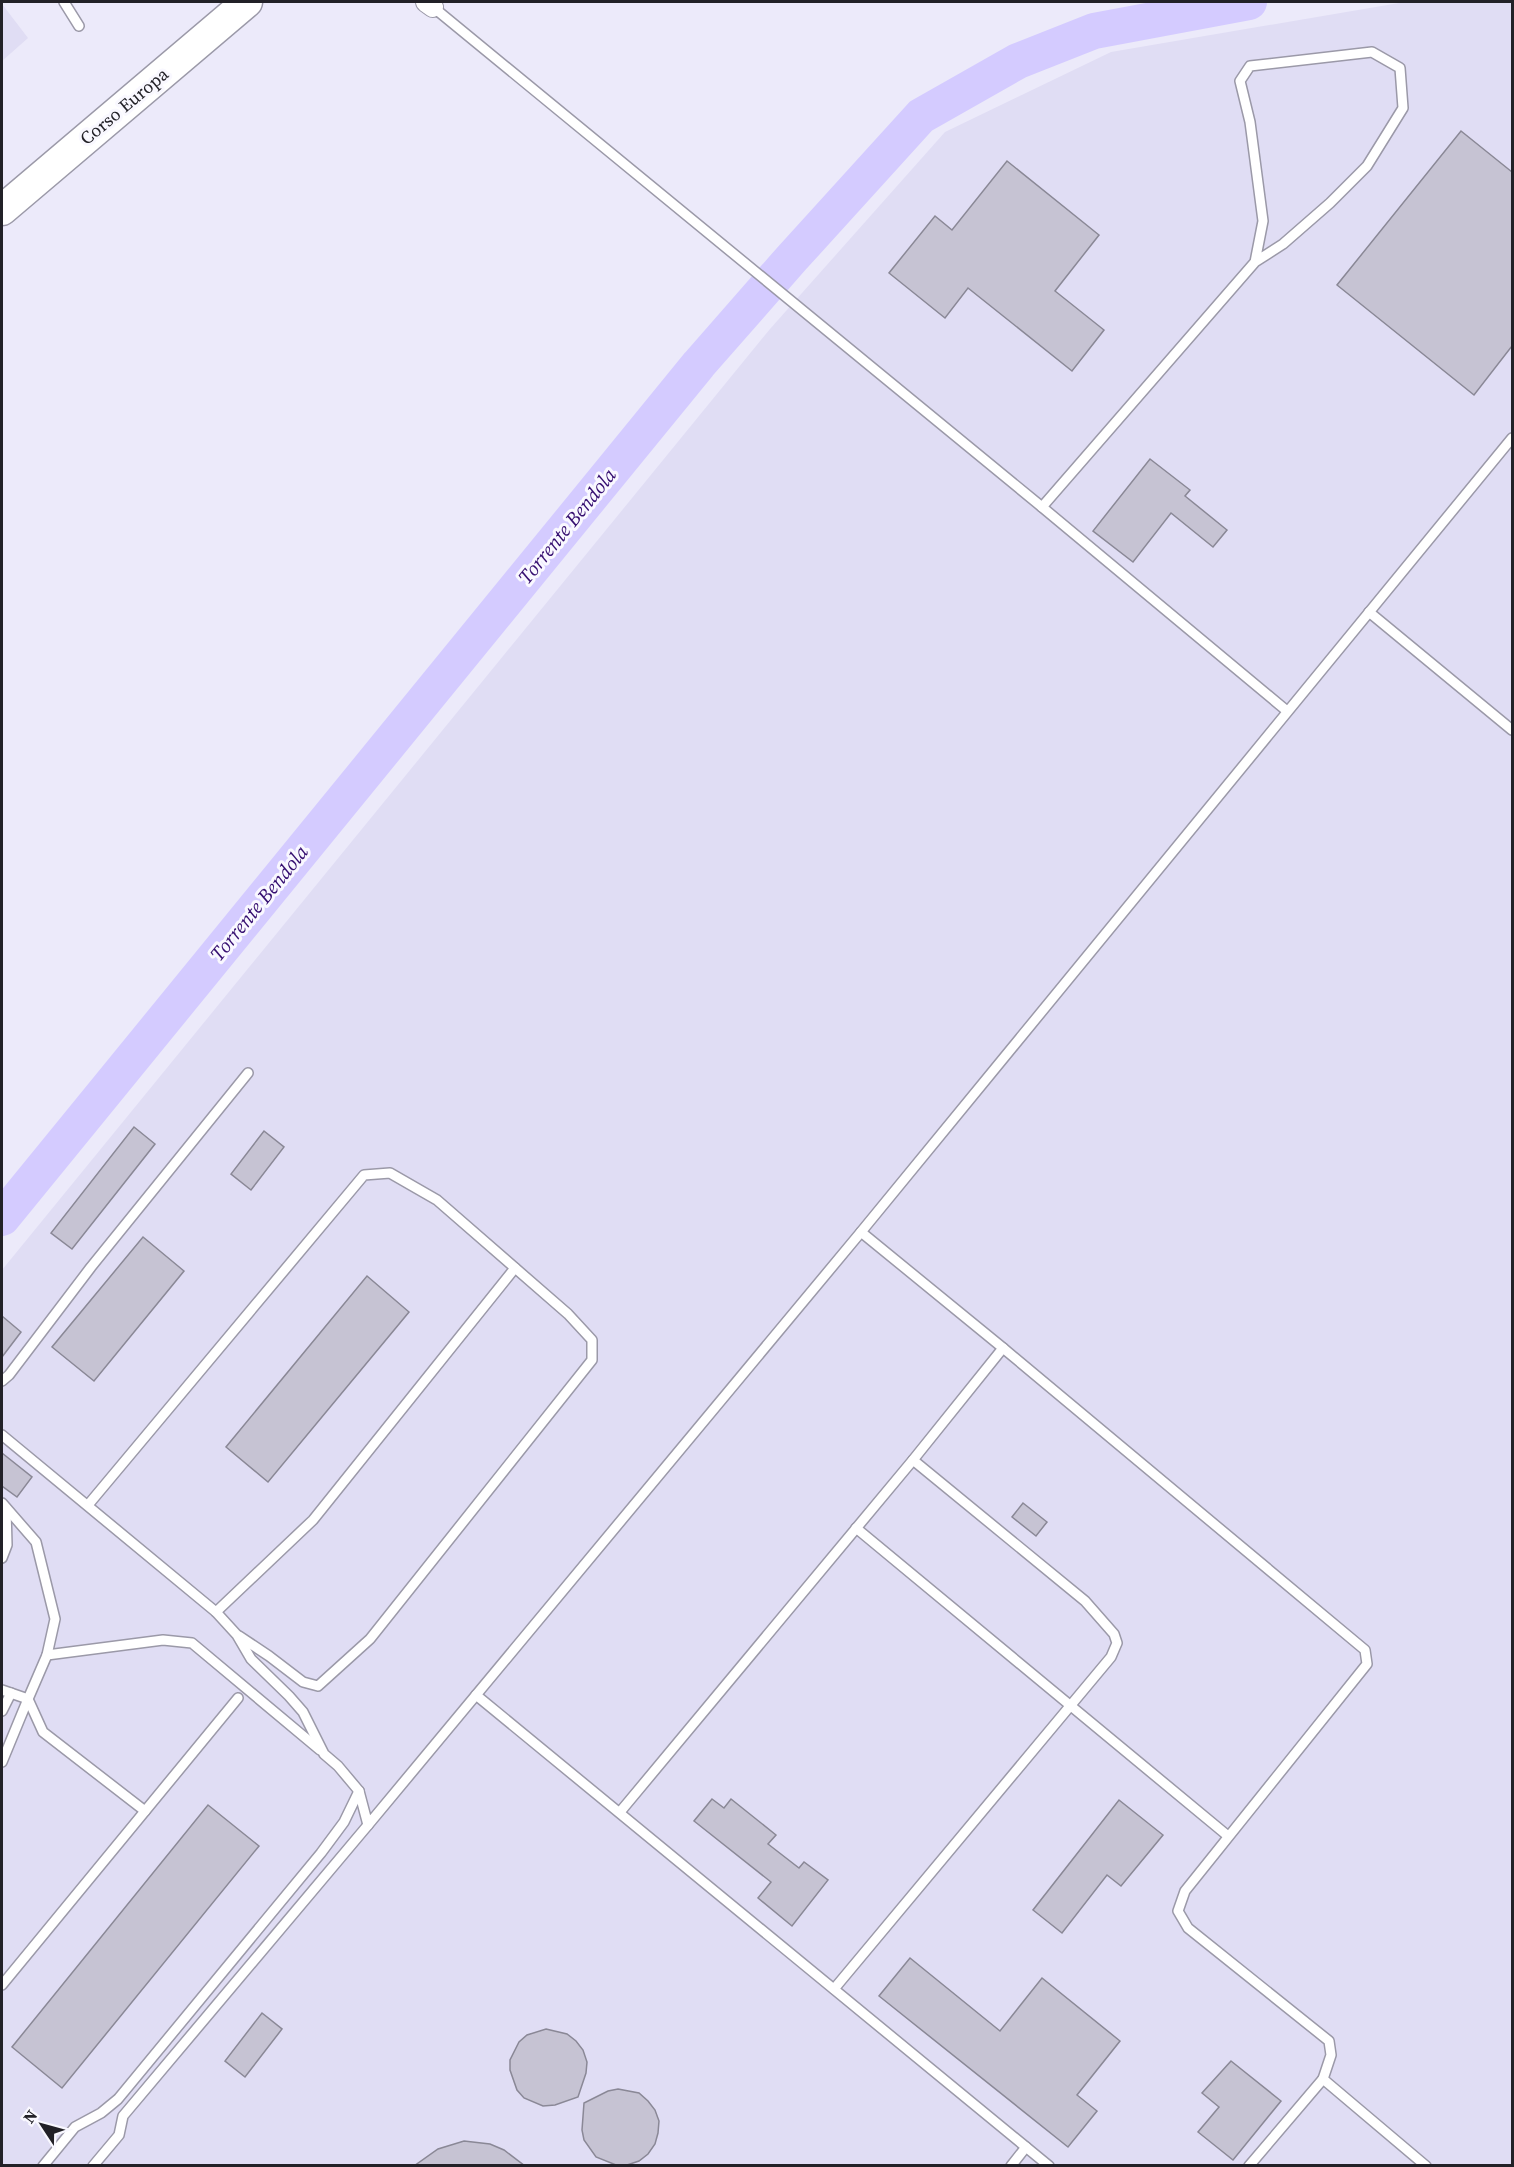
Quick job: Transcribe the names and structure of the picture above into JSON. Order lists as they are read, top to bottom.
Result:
{
  "streets": {
    "main road": ["Corso Europa"]
  },
  "water": ["Torrente Bendola"],
  "north": "top left"
}
